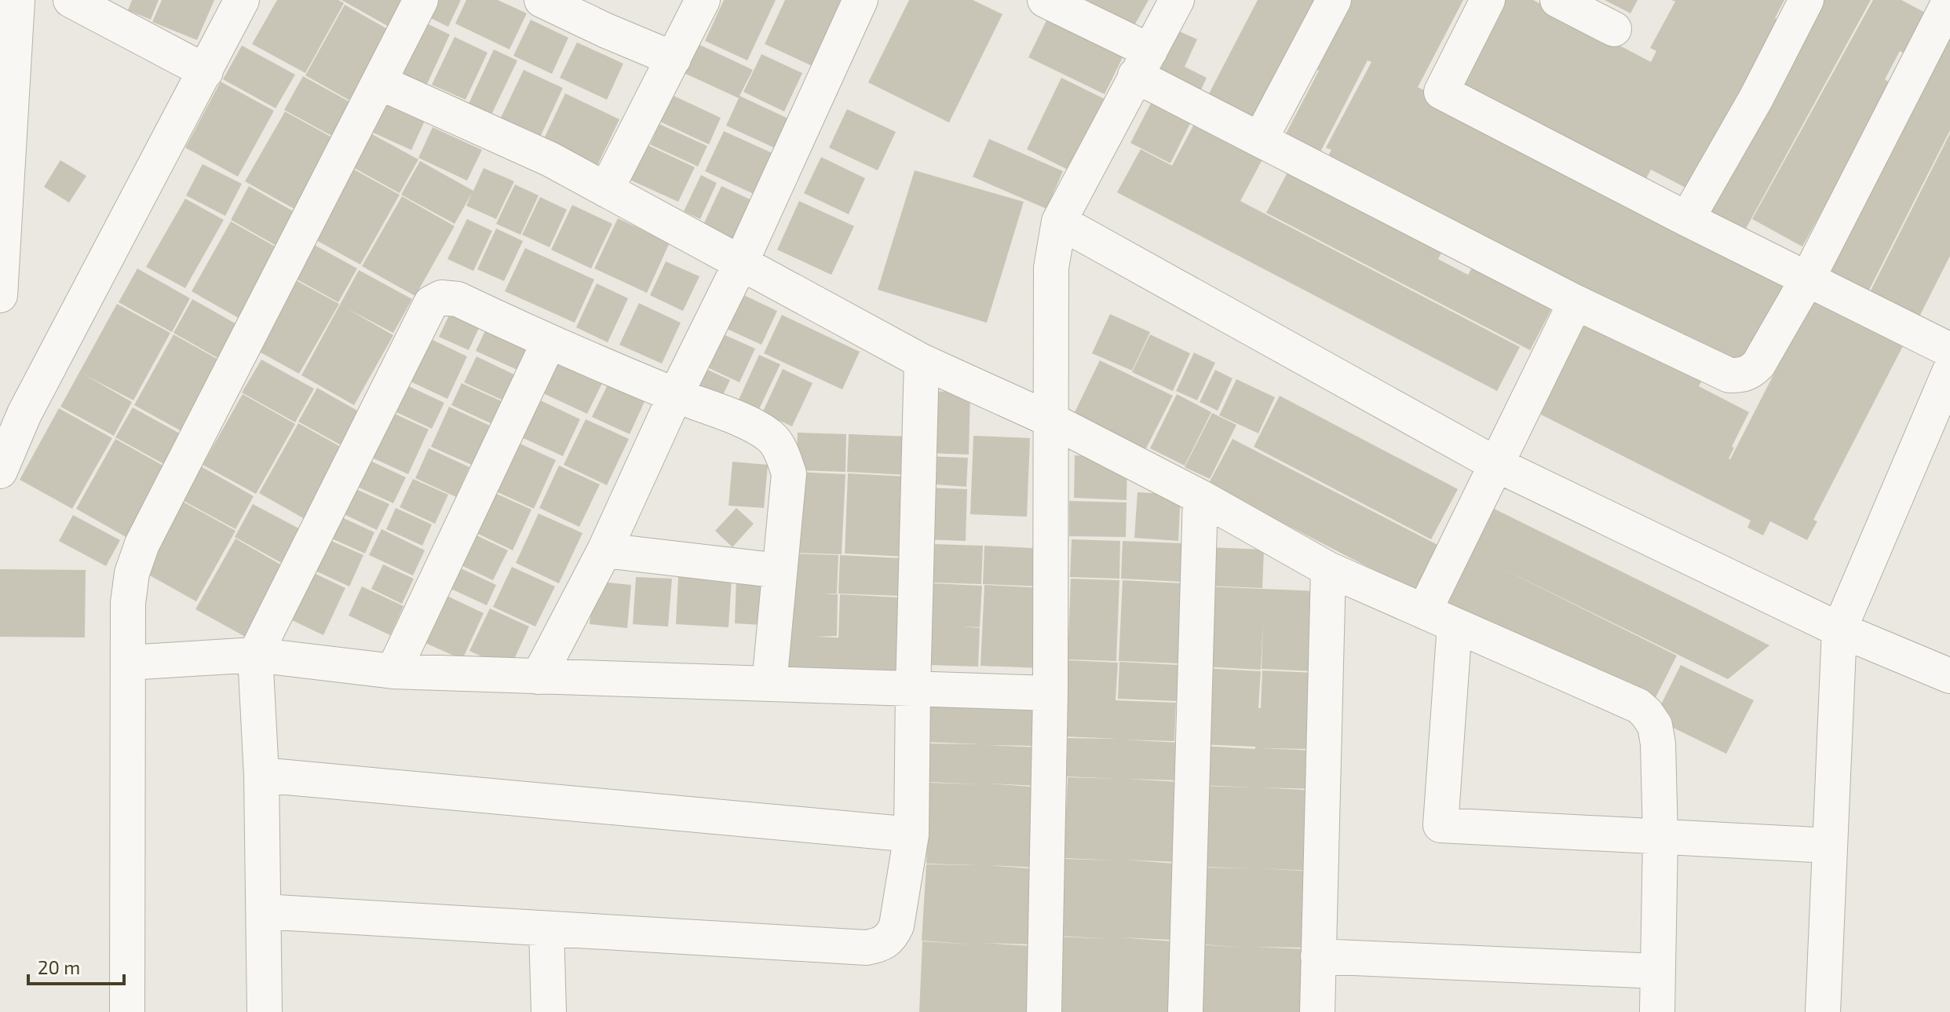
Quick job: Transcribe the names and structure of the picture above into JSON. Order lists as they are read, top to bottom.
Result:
{
  "scale_bar": "20 m"
}
